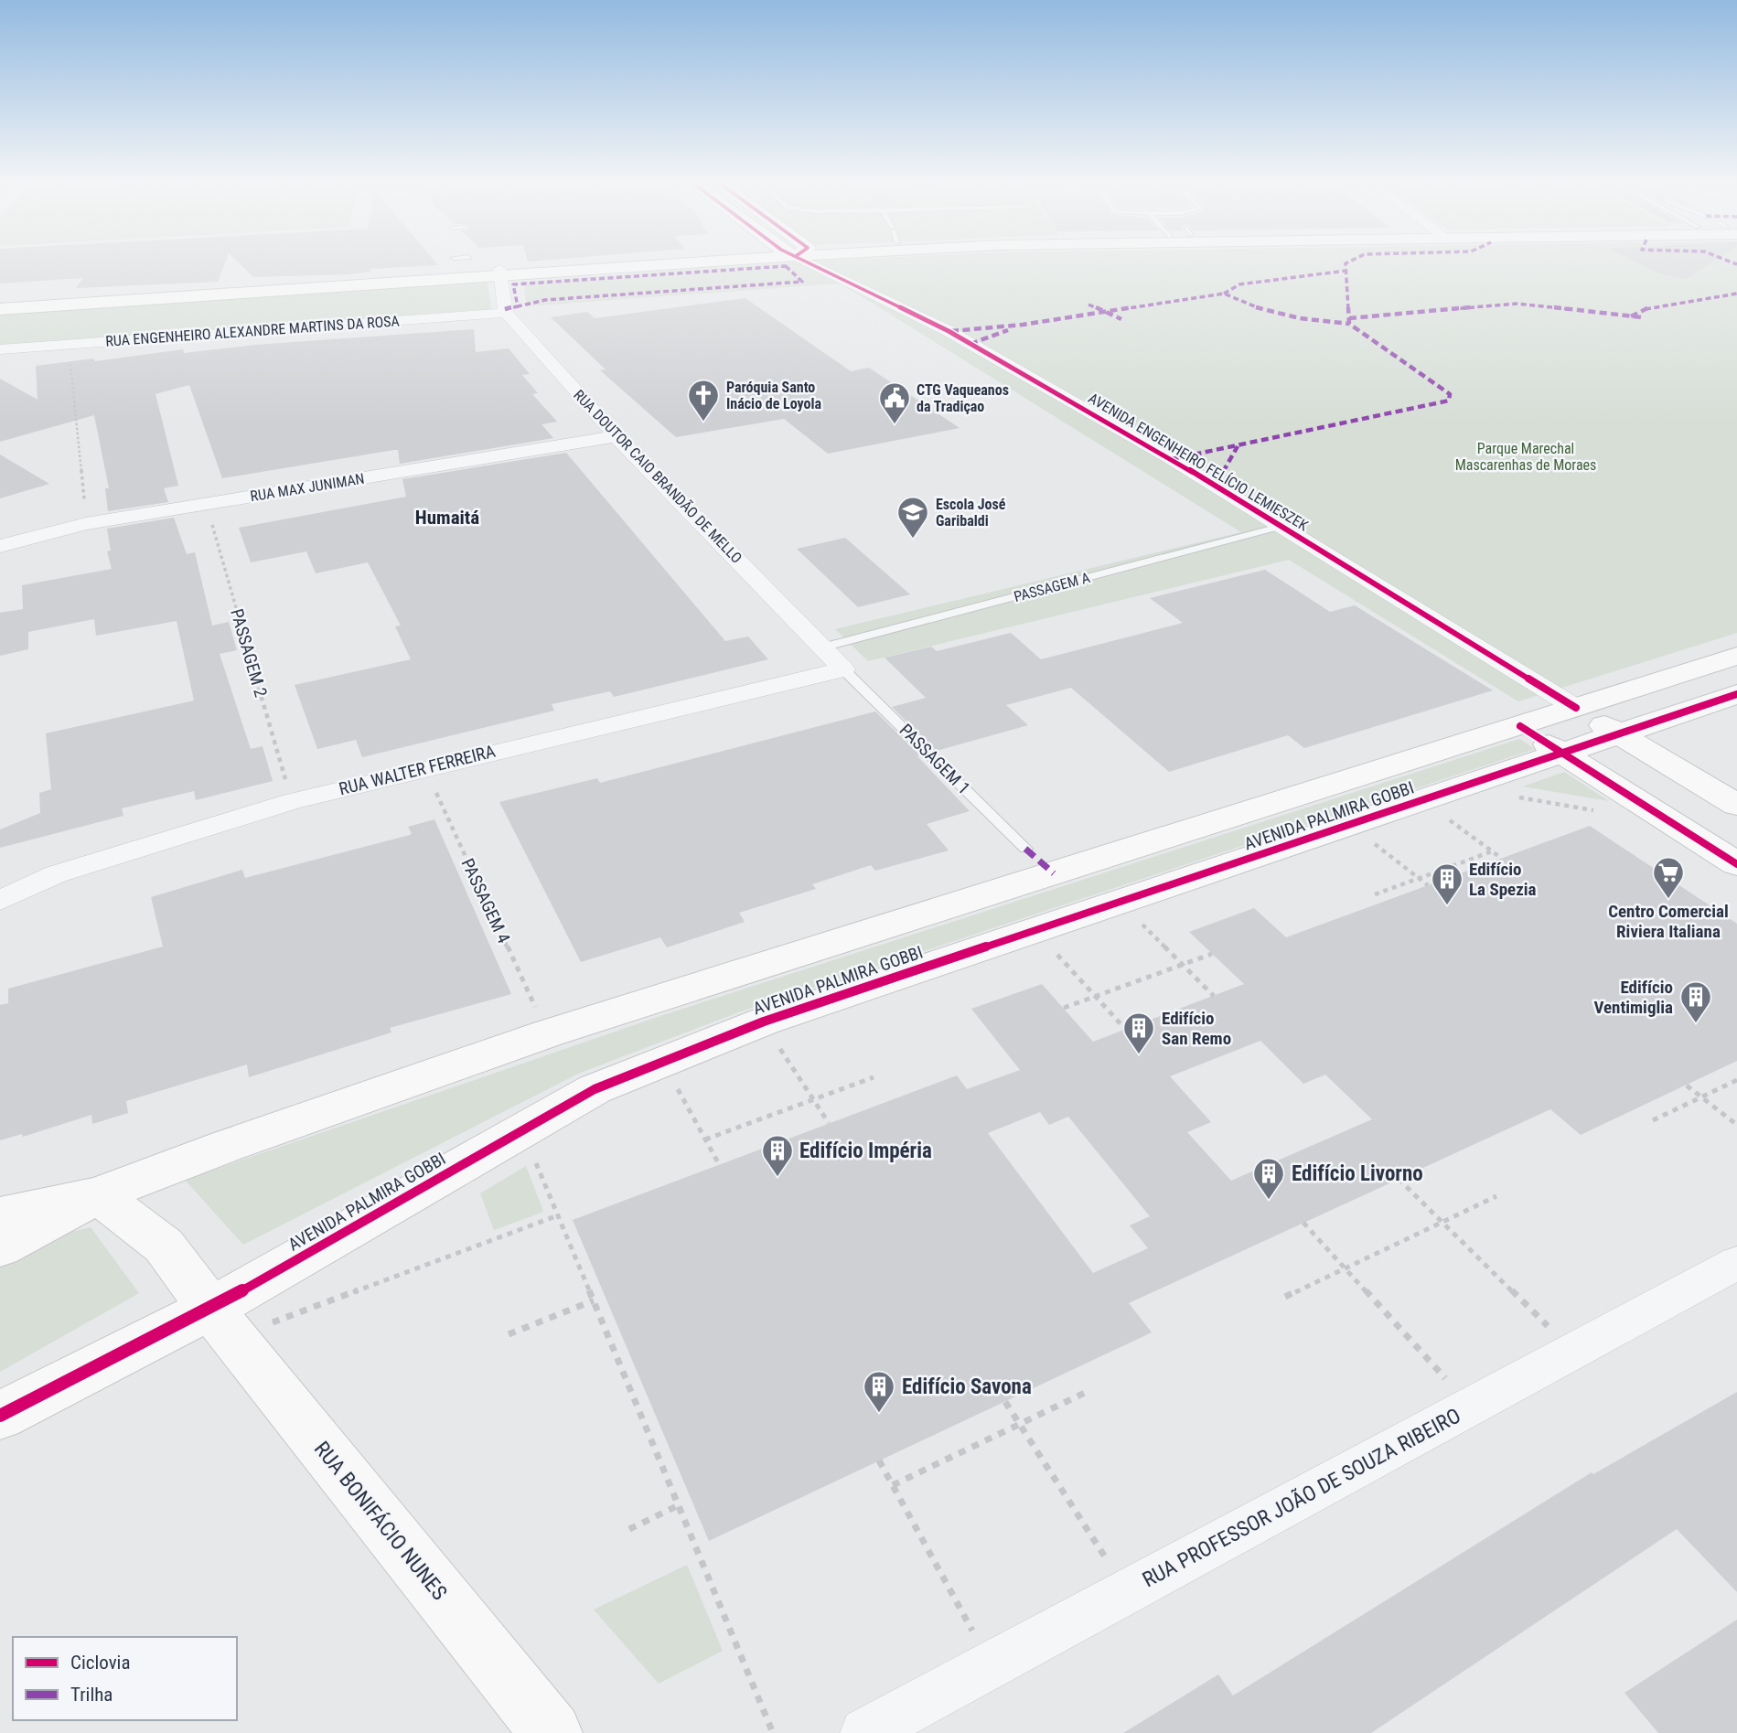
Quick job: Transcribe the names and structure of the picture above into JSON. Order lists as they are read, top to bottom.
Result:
{
  "streets": {
    "street": [
      "RUA ENGENHEIRO ALEXANDRE MARTINS DA ROSA",
      "AVENIDA ENGENHEIRO FELÍCIO LEMIESZEK",
      "RUA DOUTOR CAIO BRANDÃO DE MELLO",
      "RUA MAX JUNIMAN",
      "RUA WALTER FERREIRA",
      "AVENIDA PALMIRA GOBBI",
      "RUA PROFESSOR JOÃO DE SOUZA RIBEIRO",
      "RUA BONIFÁCIO NUNES"
    ],
    "lane": ["PASSAGEM A", "PASSAGEM 1"],
    "path": ["PASSAGEM 2", "PASSAGEM 4"]
  },
  "crossings": [
    ["RUA ENGENHEIRO ALEXANDRE MARTINS DA ROSA", "RUA DOUTOR CAIO BRANDÃO DE MELLO"],
    ["AVENIDA ENGENHEIRO FELÍCIO LEMIESZEK", "PASSAGEM A"],
    ["AVENIDA ENGENHEIRO FELÍCIO LEMIESZEK", "AVENIDA PALMIRA GOBBI"],
    ["RUA DOUTOR CAIO BRANDÃO DE MELLO", "RUA MAX JUNIMAN"],
    ["RUA DOUTOR CAIO BRANDÃO DE MELLO", "PASSAGEM A"],
    ["RUA DOUTOR CAIO BRANDÃO DE MELLO", "PASSAGEM 1"],
    ["RUA DOUTOR CAIO BRANDÃO DE MELLO", "RUA WALTER FERREIRA"],
    ["RUA MAX JUNIMAN", "PASSAGEM 2"],
    ["PASSAGEM 2", "RUA WALTER FERREIRA"],
    ["PASSAGEM 1", "RUA WALTER FERREIRA"],
    ["RUA WALTER FERREIRA", "PASSAGEM 4"],
    ["AVENIDA PALMIRA GOBBI", "PASSAGEM 4"],
    ["AVENIDA PALMIRA GOBBI", "RUA BONIFÁCIO NUNES"]
  ],
  "districts": ["Humaitá"],
  "parks": ["Parque Marechal Mascarenhas de Moraes"],
  "places": {
    "church": ["Paróquia Santo Inácio de Loyola"],
    "public building": ["CTG Vaqueanos da Tradiçao"],
    "school or university": ["Escola José Garibaldi"],
    "supermarket": ["Centro Comercial Riviera Italiana"],
    "building": [
      "Edifício La Spezia",
      "Edifício Ventimiglia",
      "Edifício San Remo",
      "Edifício Impéria",
      "Edifício Livorno",
      "Edifício Savona"
    ]
  },
  "legend": ["Ciclovia", "Trilha"]
}
